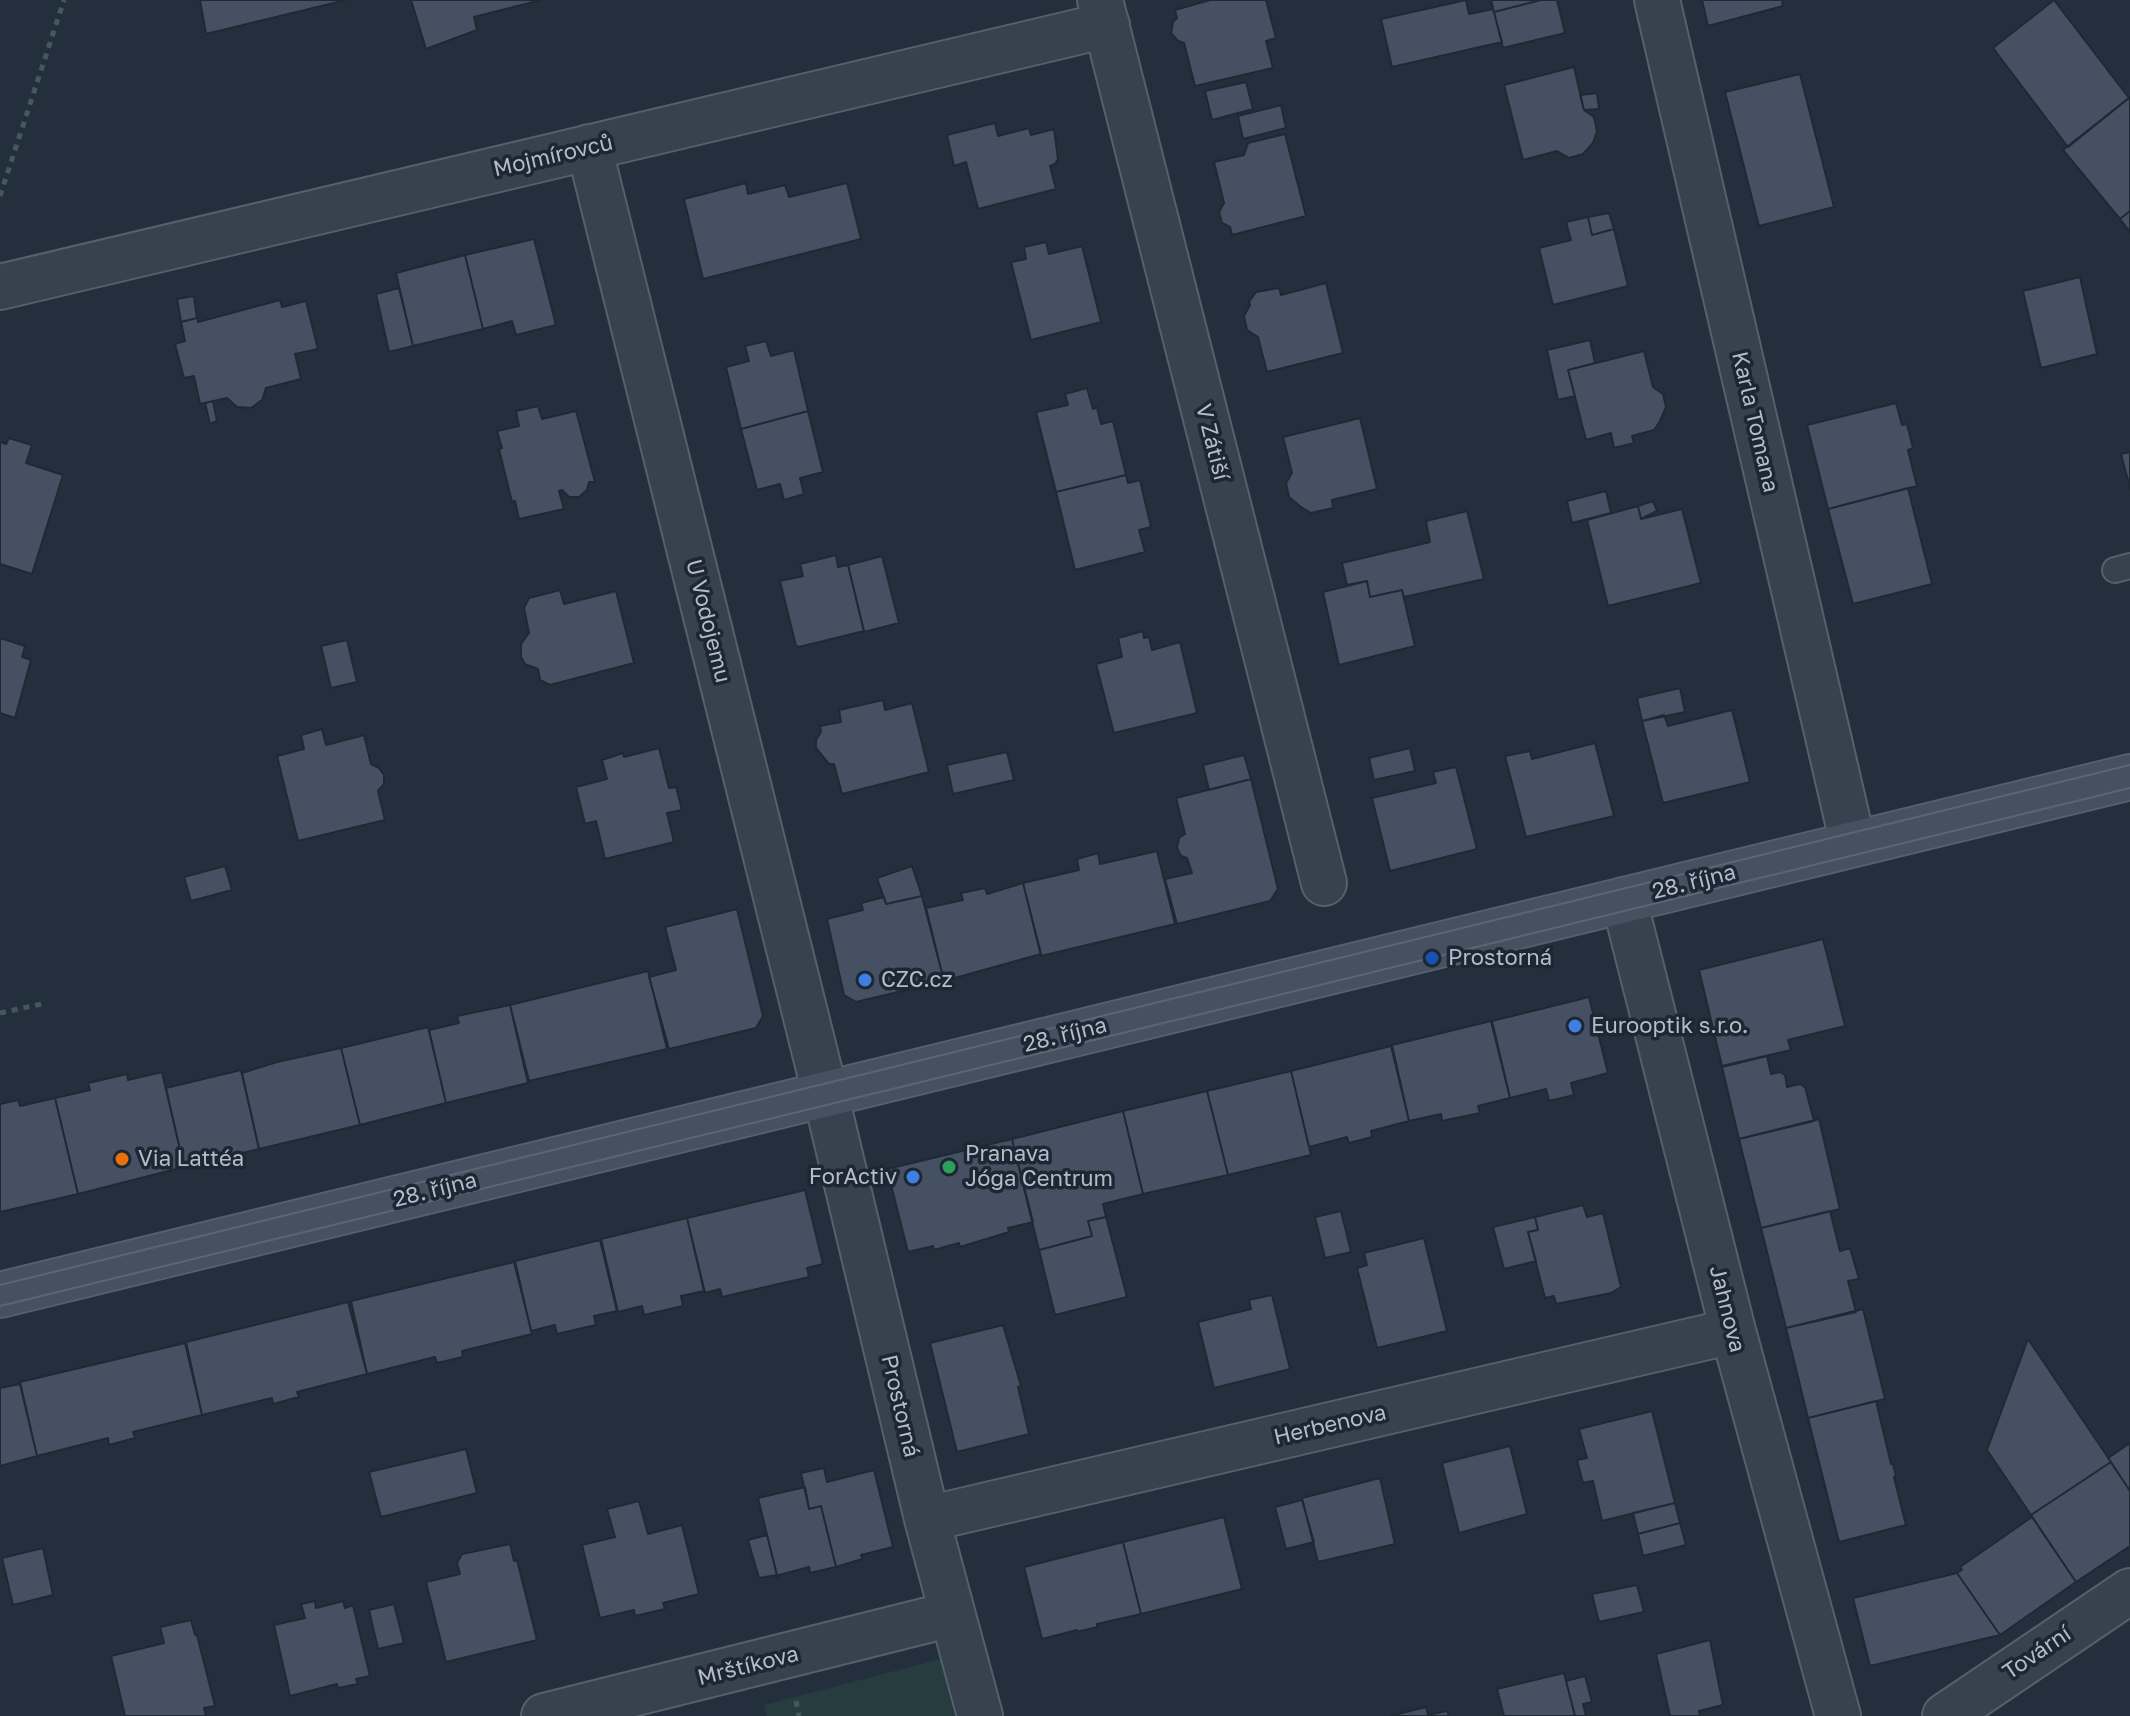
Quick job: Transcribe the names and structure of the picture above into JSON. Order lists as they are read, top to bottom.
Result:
{
  "streets": {
    "main road": ["28. října"],
    "street": [
      "Mojmírovců",
      "Karla Tomana",
      "V Zátiší",
      "U Vodojemu",
      "Jahnova",
      "Prostorná",
      "Herbenova",
      "Tovární",
      "Mrštíkova"
    ]
  },
  "crossings": [
    ["Mojmírovců", "V Zátiší"],
    ["Mojmírovců", "U Vodojemu"],
    ["Karla Tomana", "28. října"],
    ["U Vodojemu", "28. října"],
    ["U Vodojemu", "Prostorná"],
    ["28. října", "Jahnova"],
    ["28. října", "Prostorná"],
    ["Jahnova", "Herbenova"],
    ["Prostorná", "Herbenova"],
    ["Prostorná", "Mrštíkova"]
  ],
  "places": [
    "Prostorná",
    "CZC.cz",
    "Eurooptik s.r.o.",
    "Via Lattéa",
    "Pranava Jóga Centrum",
    "ForActiv"
  ]
}
